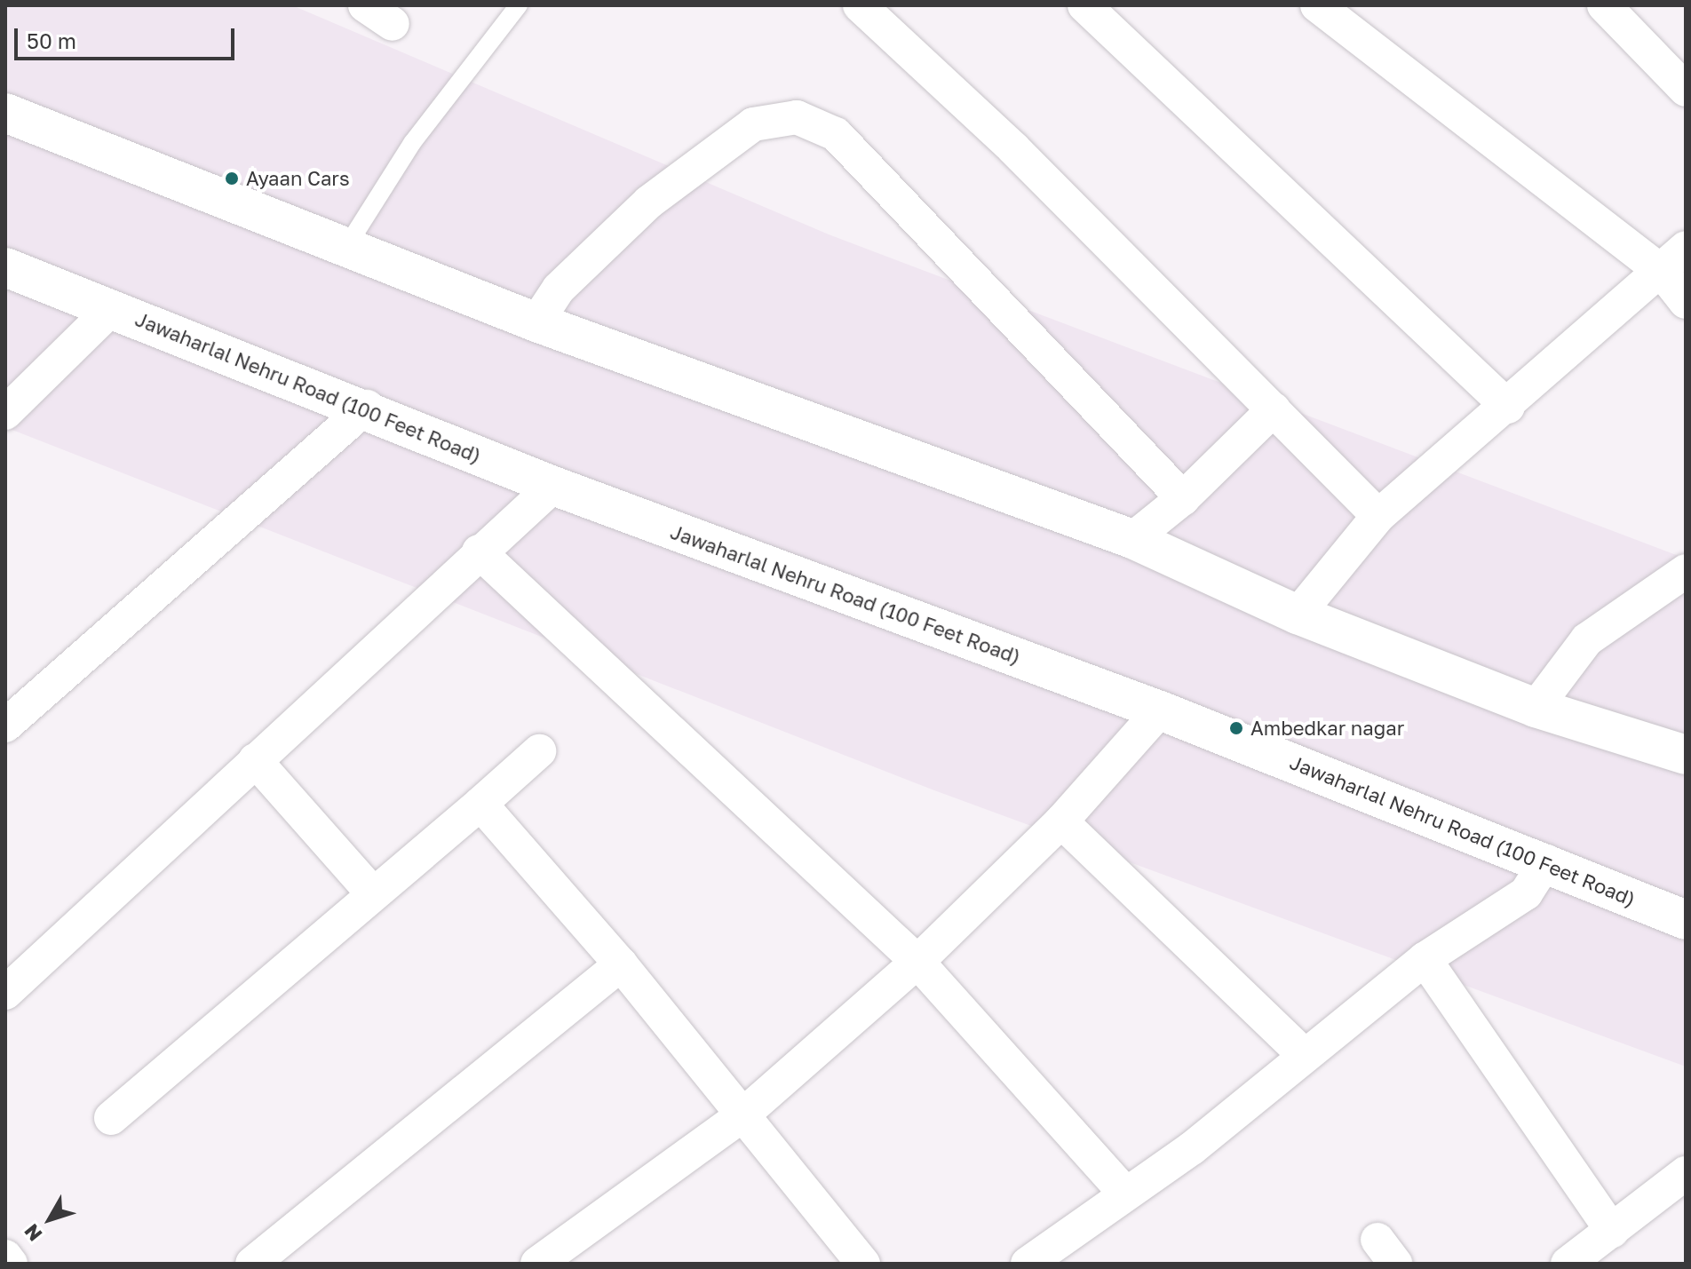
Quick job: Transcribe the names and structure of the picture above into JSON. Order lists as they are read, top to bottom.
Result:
{
  "streets": {
    "main road": ["Jawaharlal Nehru Road (100 Feet Road)"]
  },
  "places": ["Ayaan Cars", "Ambedkar nagar"],
  "scale_bar": "50 m",
  "north": "bottom left"
}
